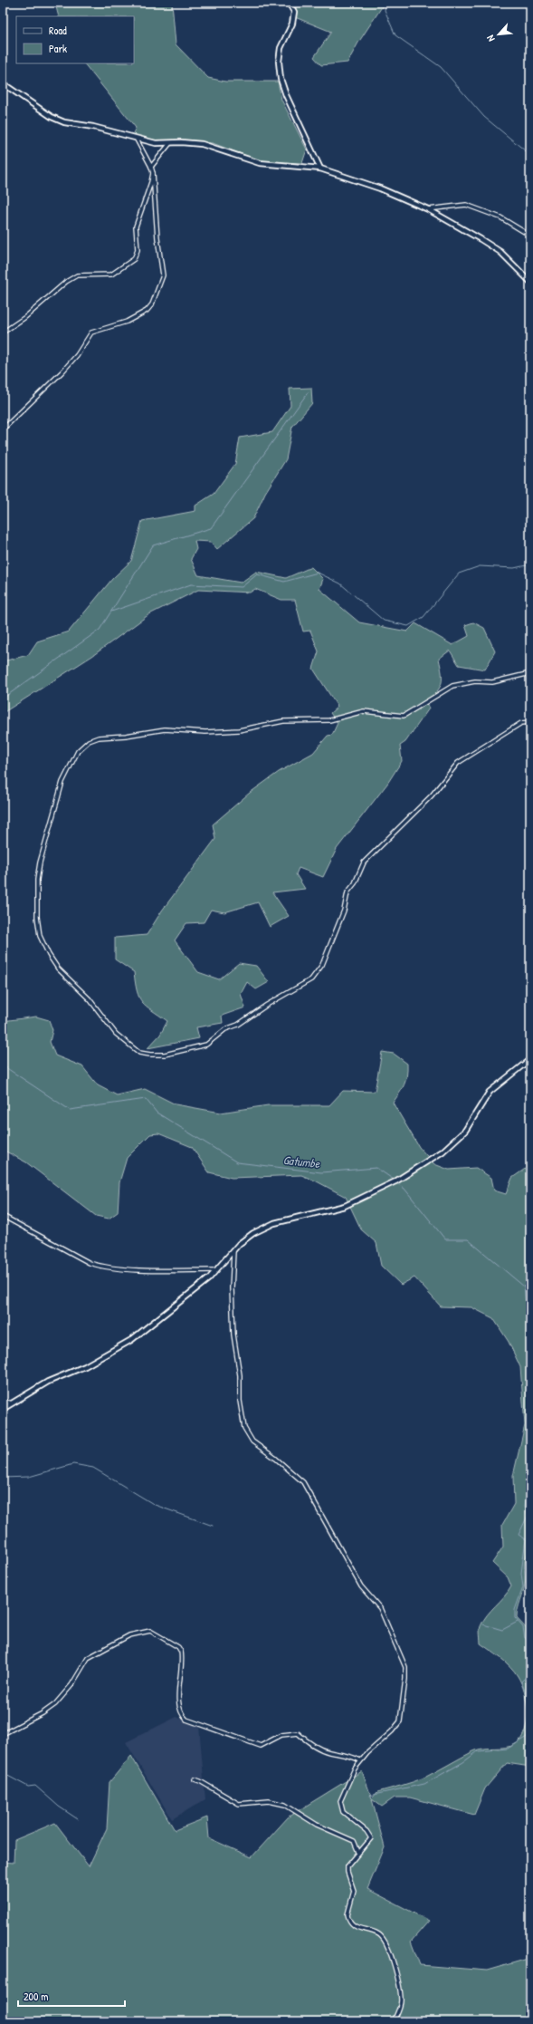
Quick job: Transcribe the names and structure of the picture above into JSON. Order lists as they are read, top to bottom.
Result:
{
  "water": ["Gatumbe"],
  "legend": ["Road", "Park"],
  "scale_bar": "200 m",
  "north": "bottom left"
}
